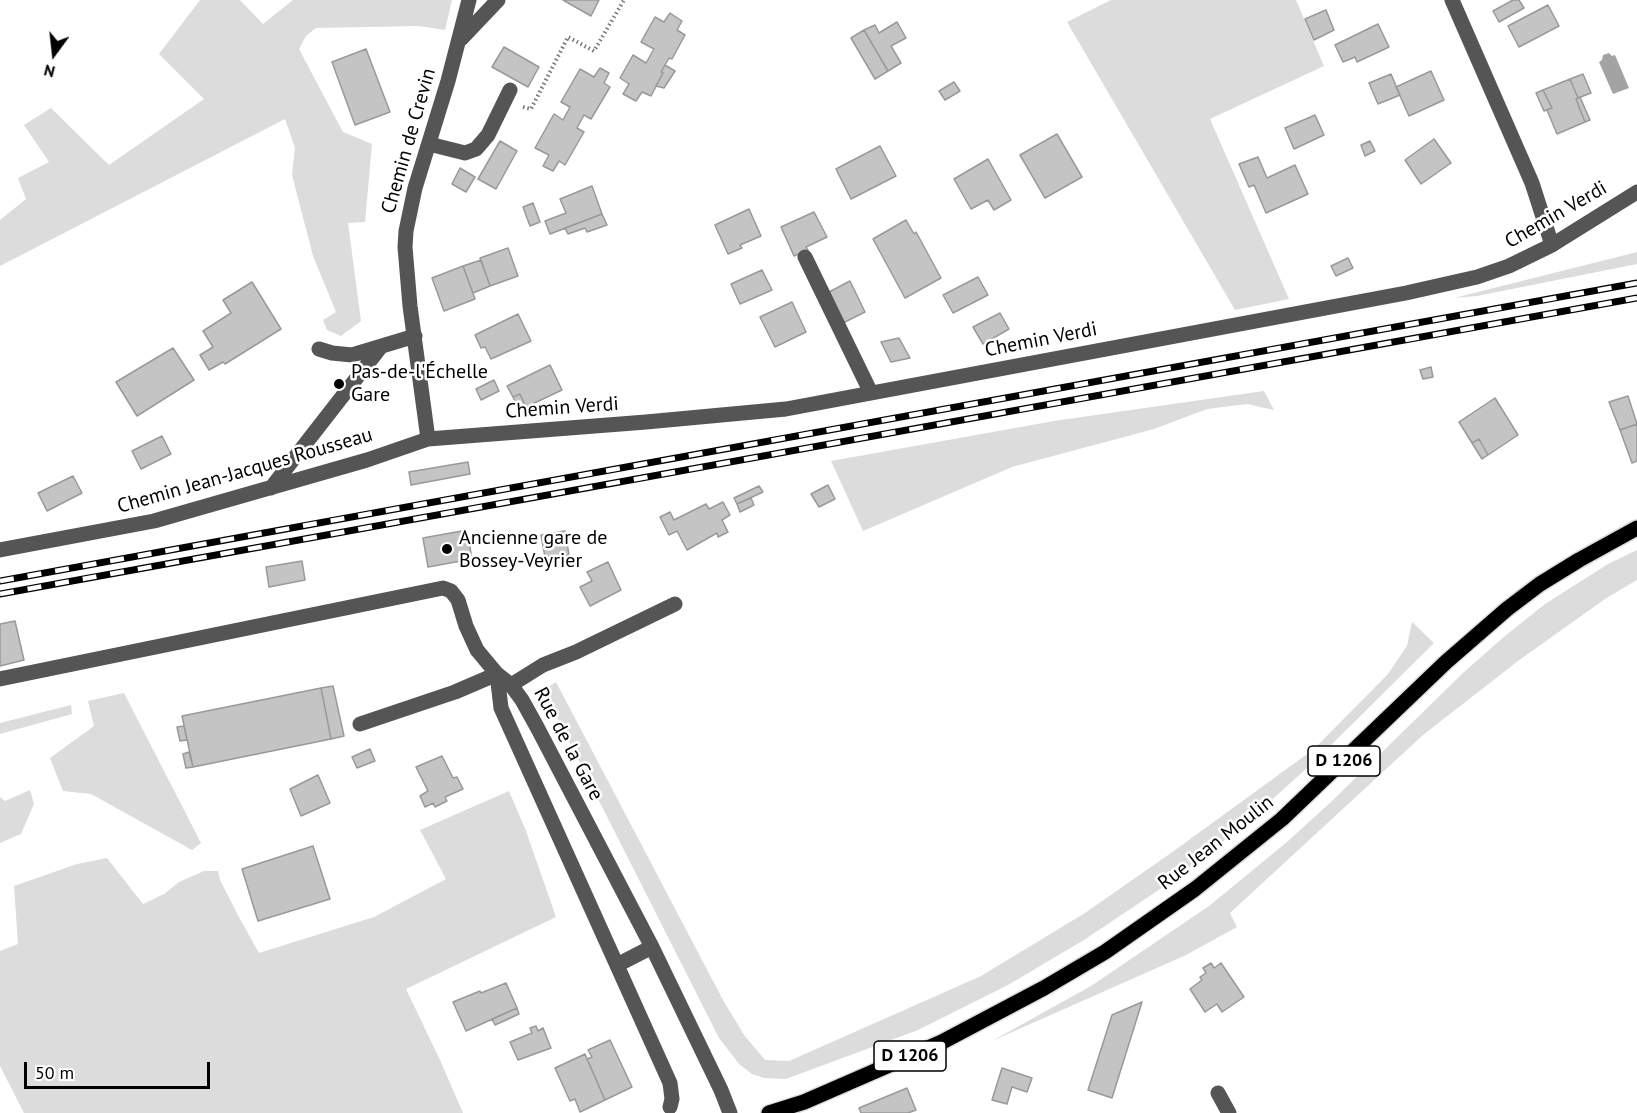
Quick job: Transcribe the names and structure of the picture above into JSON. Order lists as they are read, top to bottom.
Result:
{
  "streets": {
    "main road": ["D 1206", "Rue Jean Moulin"],
    "street": [
      "Chemin de Crevin",
      "Chemin Verdi",
      "Chemin Jean-Jacques Rousseau",
      "Rue de la Gare"
    ]
  },
  "crossings": [
    ["Chemin de Crevin", "Chemin Verdi"],
    ["Chemin de Crevin", "Chemin Jean-Jacques Rousseau"],
    ["Chemin Verdi", "Chemin Jean-Jacques Rousseau"]
  ],
  "places": ["Pas-de-l'Échelle Gare", "Ancienne gare de Bossey-Veyrier"],
  "scale_bar": "50 m",
  "north": "bottom"
}
